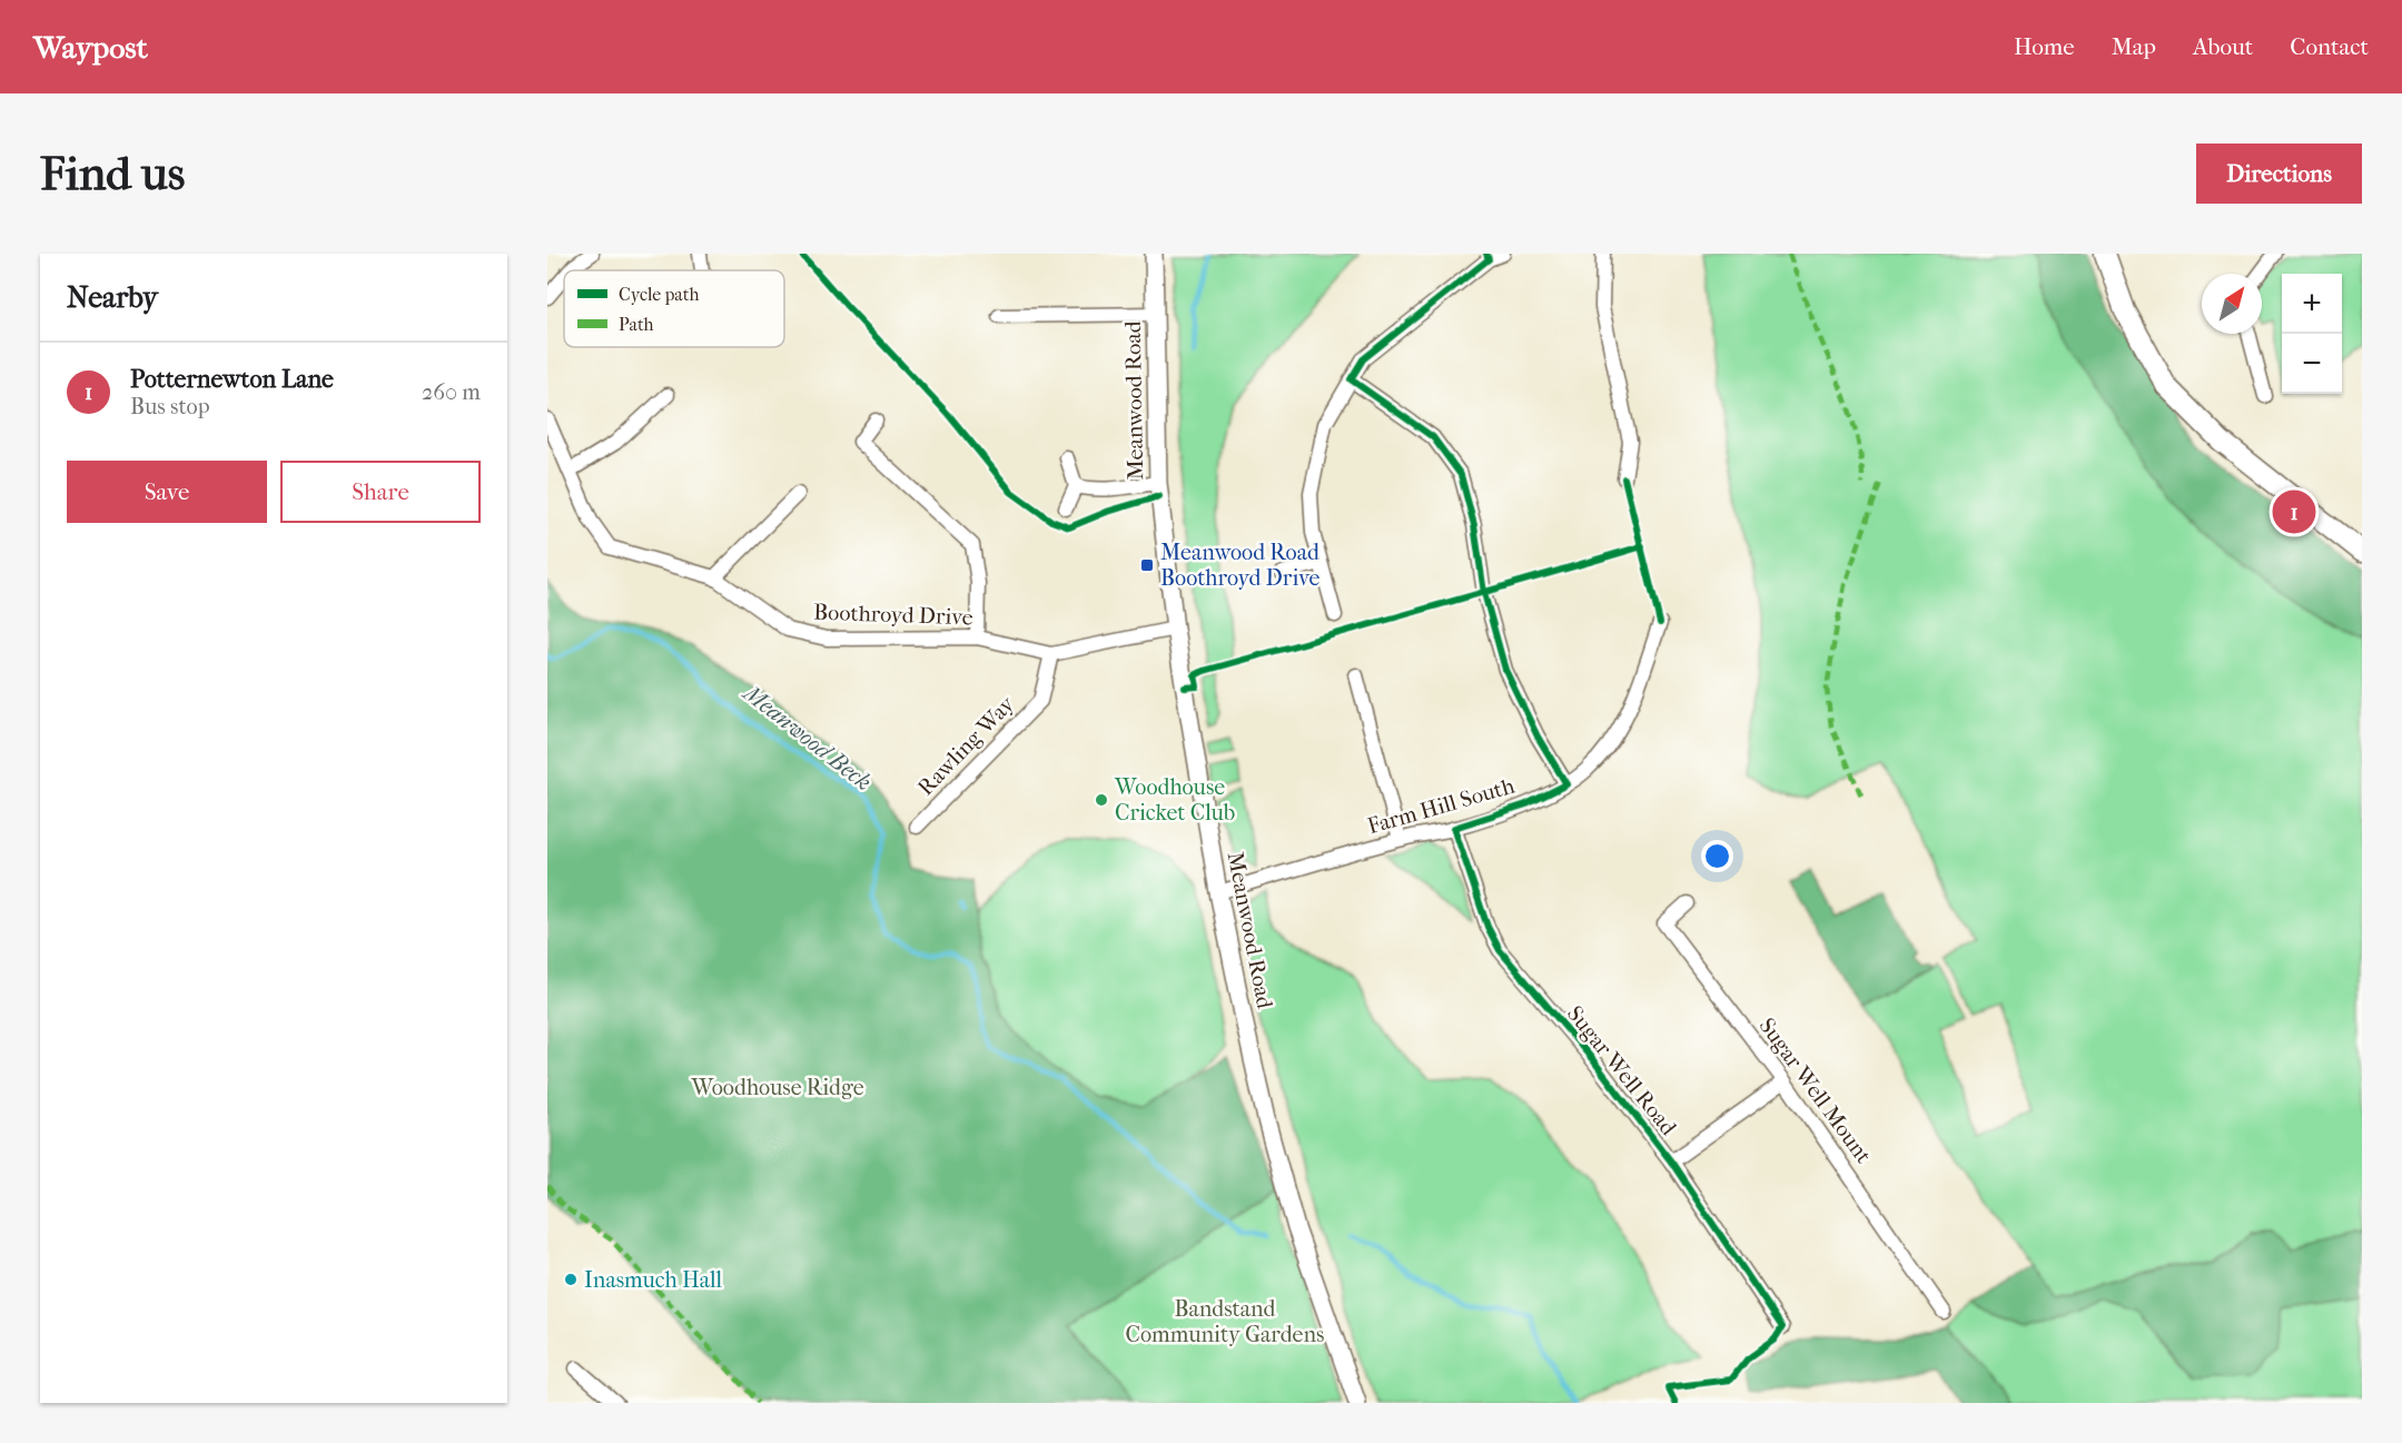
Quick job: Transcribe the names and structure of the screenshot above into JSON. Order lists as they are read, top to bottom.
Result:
{
  "streets": {
    "street": [
      "Meanwood Road",
      "Boothroyd Drive",
      "Rawling Way",
      "Farm Hill South",
      "Sugar Well Road",
      "Sugar Well Mount"
    ]
  },
  "crossings": [
    ["Meanwood Road", "Boothroyd Drive"],
    ["Meanwood Road", "Farm Hill South"],
    ["Boothroyd Drive", "Rawling Way"],
    ["Farm Hill South", "Sugar Well Road"]
  ],
  "water": ["Meanwood Beck"],
  "parks": ["Woodhouse Ridge", "Bandstand Community Gardens"],
  "places": {
    "transit": ["Meanwood Road Boothroyd Drive"],
    "other": ["Woodhouse Cricket Club", "Inasmuch Hall"]
  },
  "legend": ["Cycle path", "Path"],
  "north": "top right",
  "page": {
    "header": "Waypost",
    "nav": [
      "Home",
      "Map",
      "About",
      "Contact"
    ],
    "buttons": [
      "Directions",
      ["Save", "Share"]
    ],
    "title": "Find us",
    "heading": "Nearby",
    "map_buttons": ["+", "−"],
    "list": [
      {
        "mark": "1",
        "name": "Potternewton Lane",
        "note": "Bus stop",
        "value": "260 m"
      }
    ],
    "pins": "1"
  }
}
